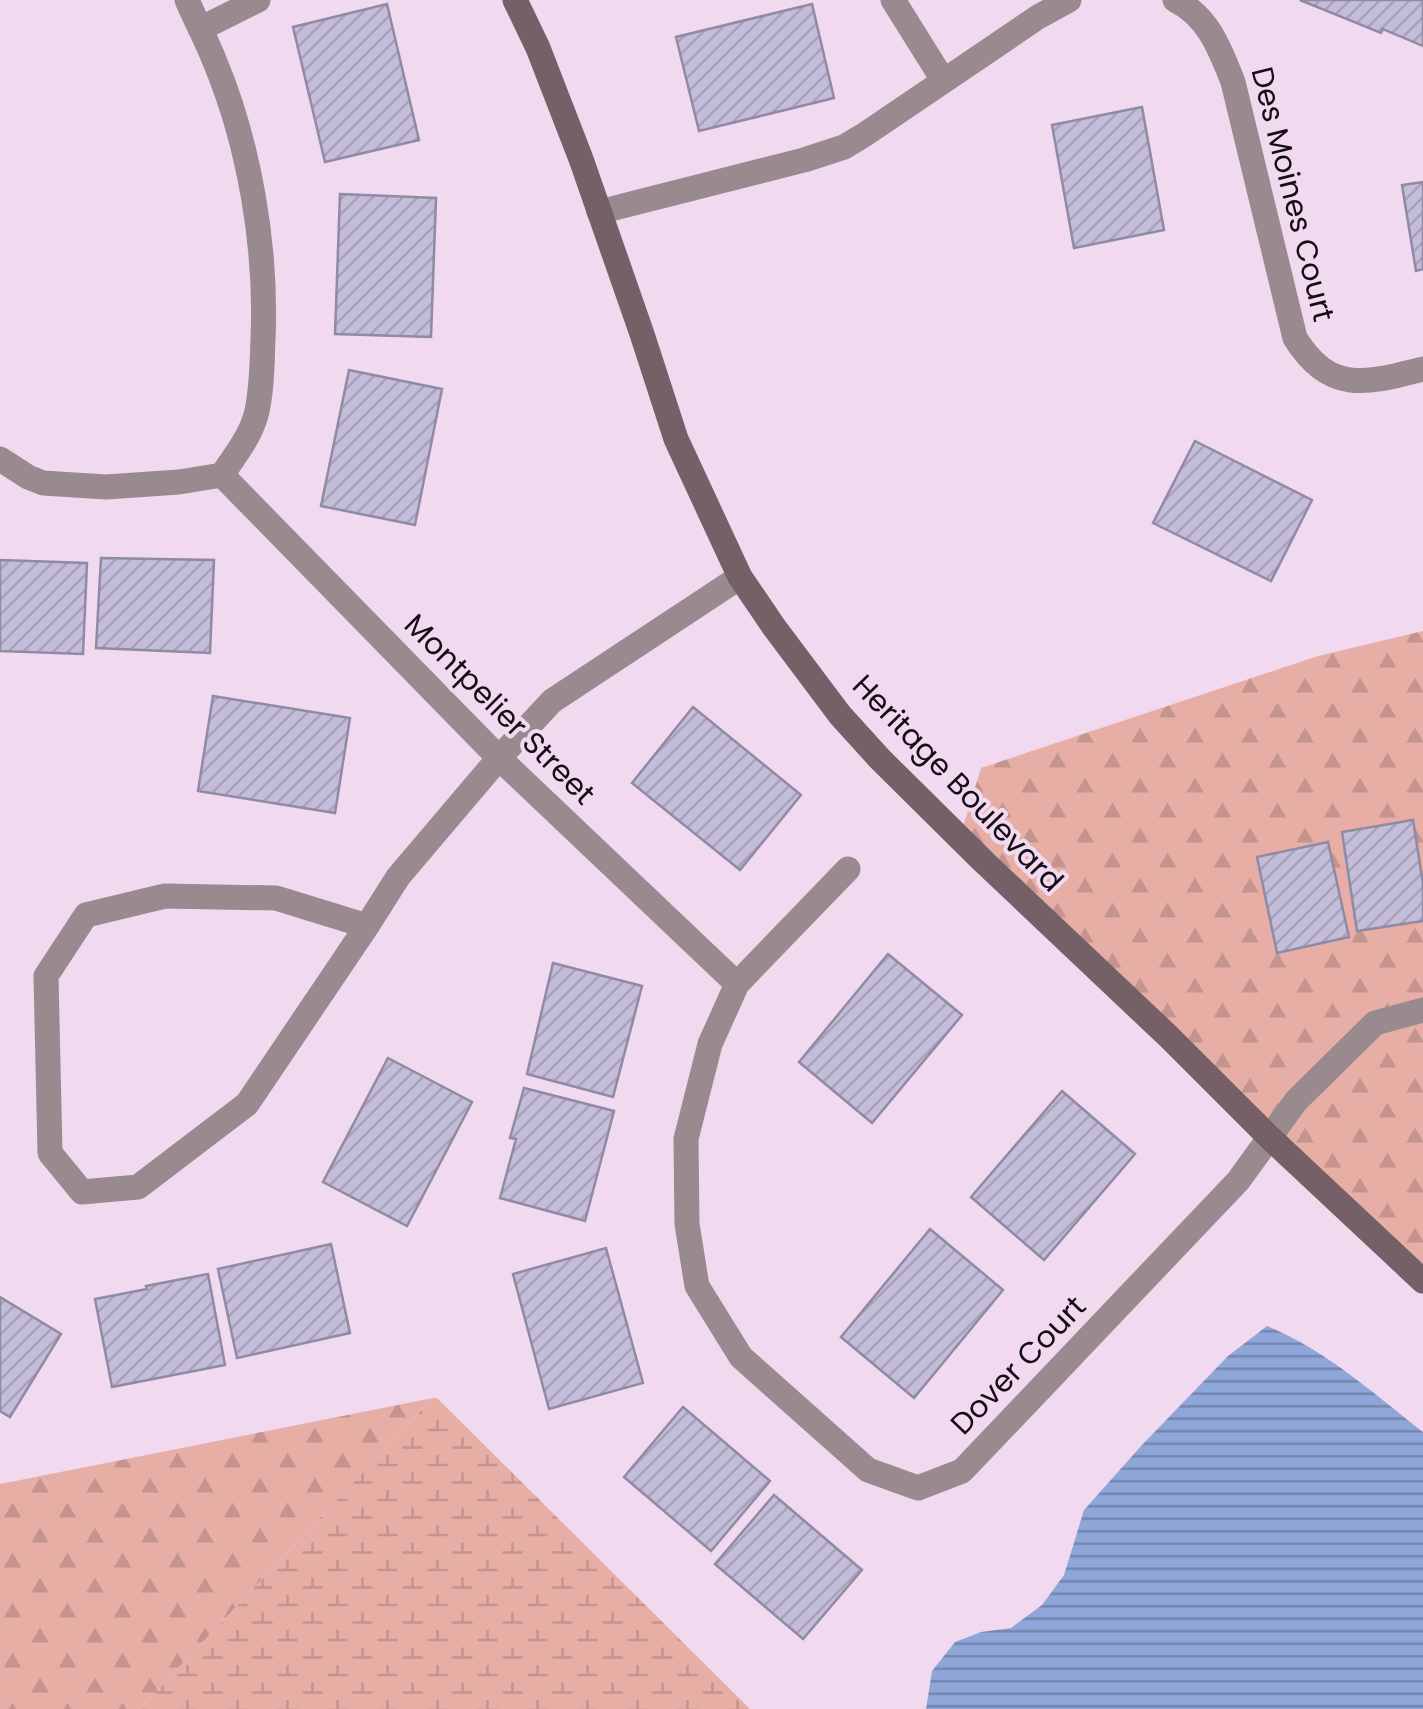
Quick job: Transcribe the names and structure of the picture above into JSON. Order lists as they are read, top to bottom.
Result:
{
  "streets": {
    "street": [
      "Des Moines Court",
      "Montpelier Street",
      "Heritage Boulevard",
      "Dover Court"
    ]
  },
  "crossings": [
    ["Montpelier Street", "Dover Court"],
    ["Heritage Boulevard", "Dover Court"]
  ]
}
